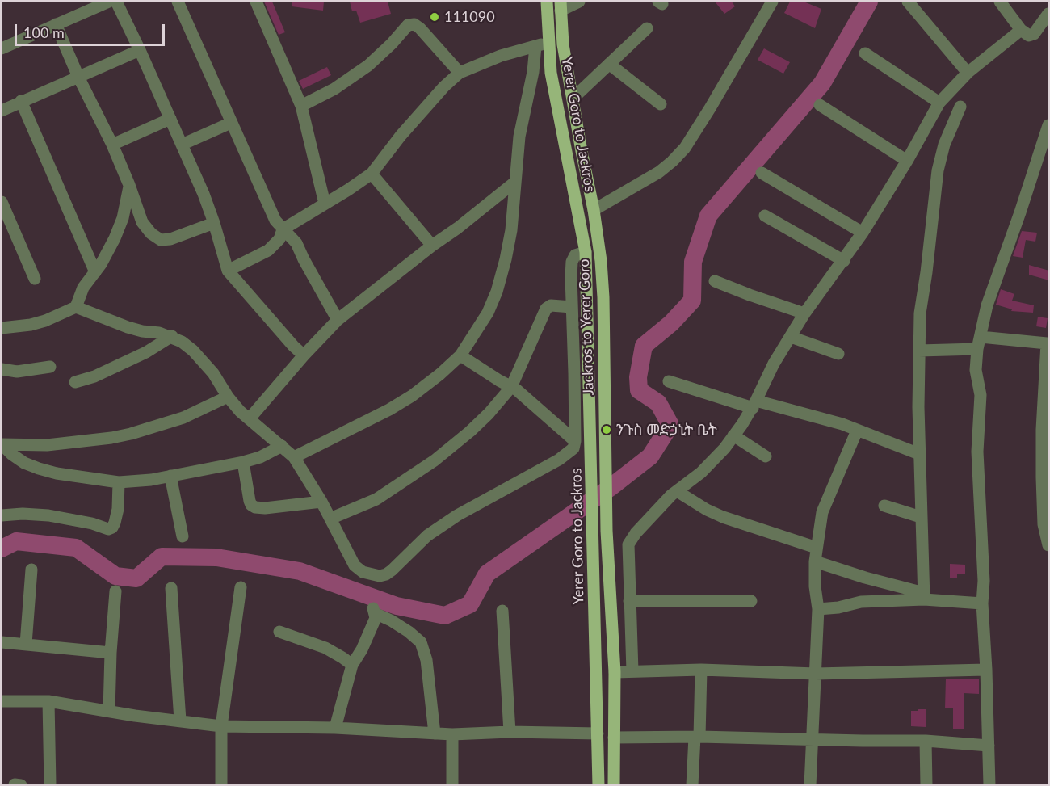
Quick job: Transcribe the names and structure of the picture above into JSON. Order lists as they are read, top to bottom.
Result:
{
  "streets": {
    "main road": ["Yerer Goro to Jackros", "Jackros to Yerer Goro"]
  },
  "places": ["111090", "ንጉስ መድኃኒት ቤት"],
  "scale_bar": "100 m"
}
